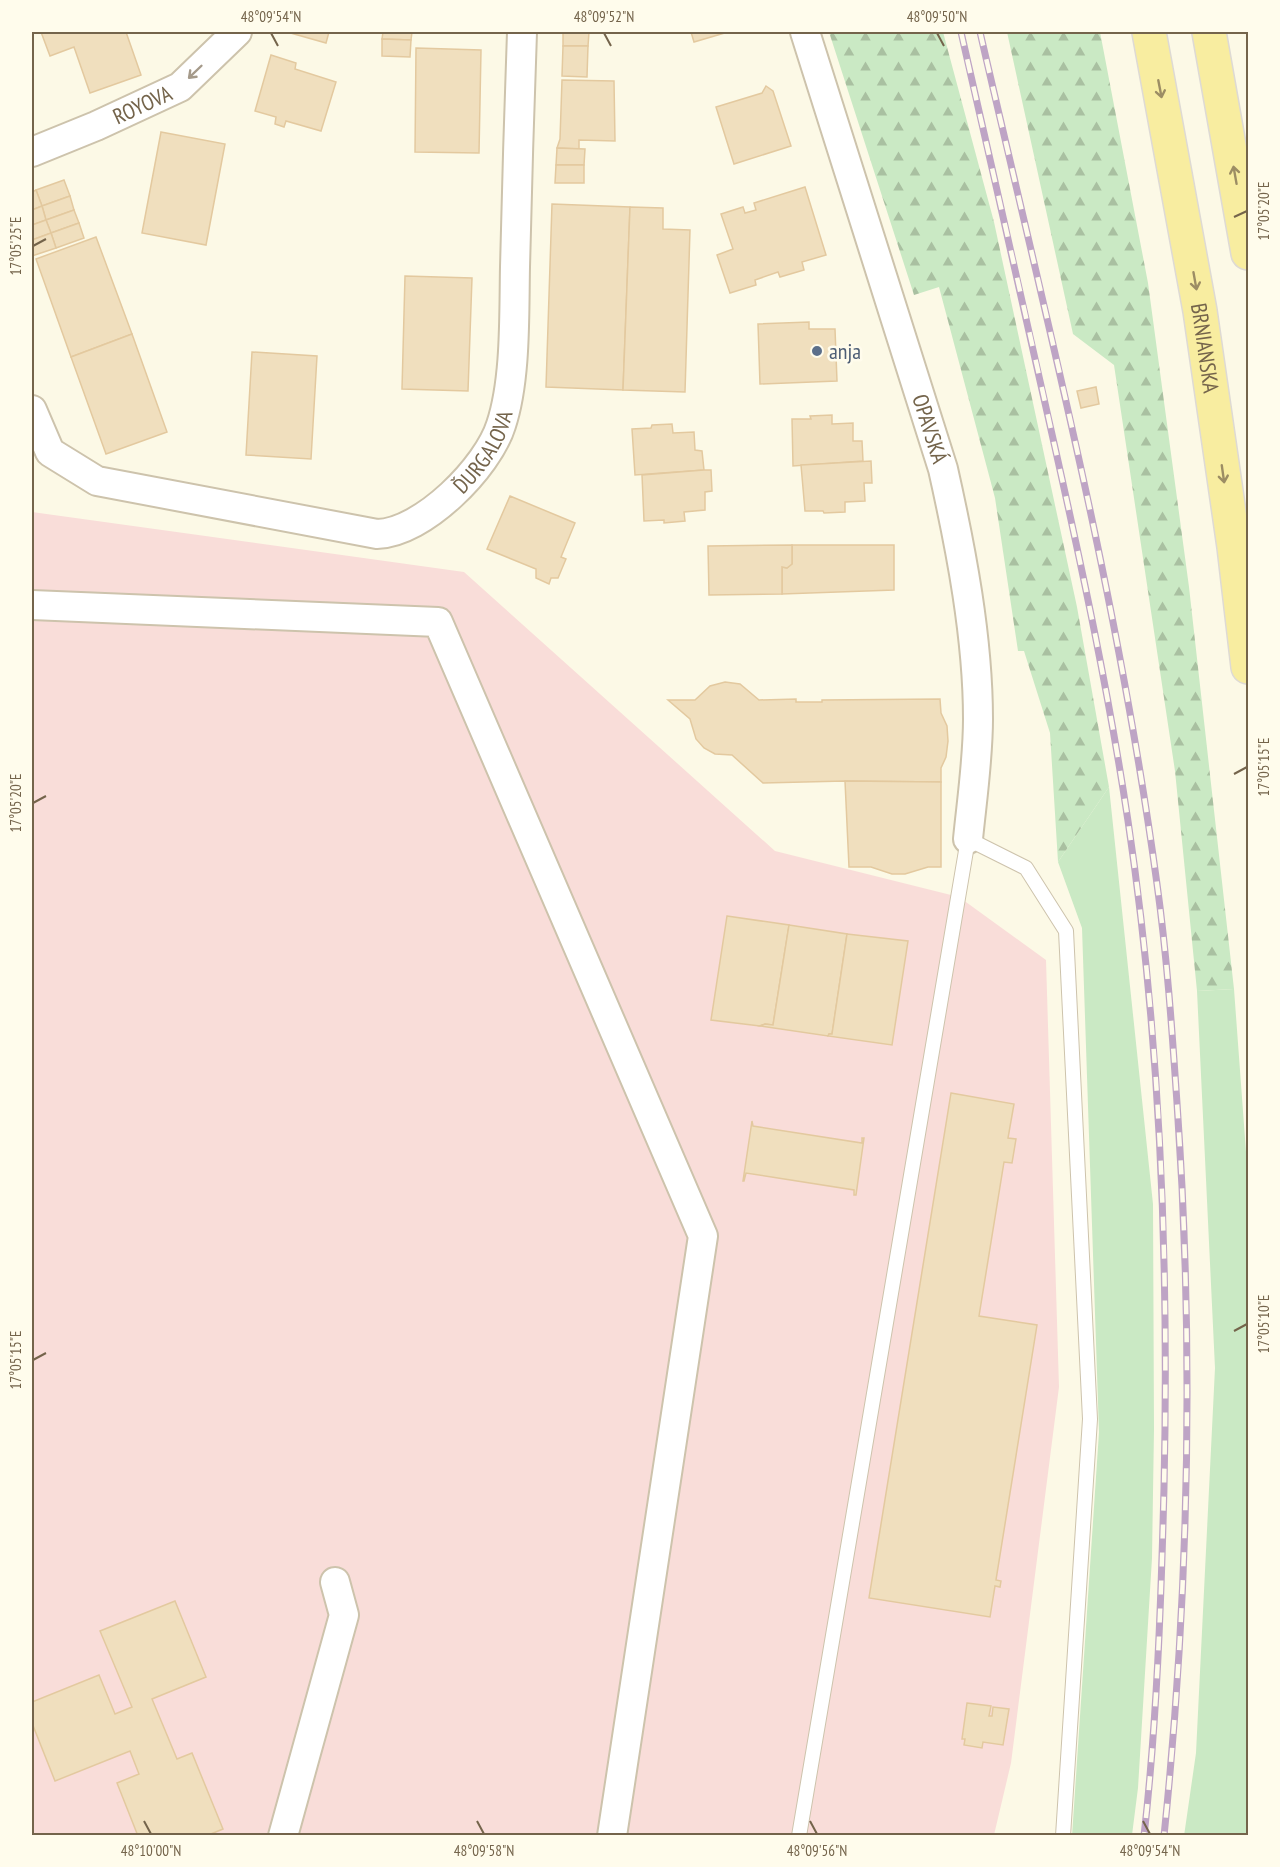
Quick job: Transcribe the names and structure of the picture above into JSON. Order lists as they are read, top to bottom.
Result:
{
  "streets": {
    "main road": ["BRNIANSKA"],
    "street": ["ROYOVA", "OPAVSKÁ", "ĎURGALOVA"]
  },
  "one_way": ["ROYOVA"],
  "places": ["anja"],
  "coordinates": [
    "48°09'54\"N",
    "48°09'52\"N",
    "48°09'50\"N",
    "17°05'20\"E",
    "17°05'25\"E",
    "17°05'15\"E",
    "17°05'10\"E",
    "48°10'00\"N",
    "48°09'58\"N",
    "48°09'56\"N"
  ]
}
